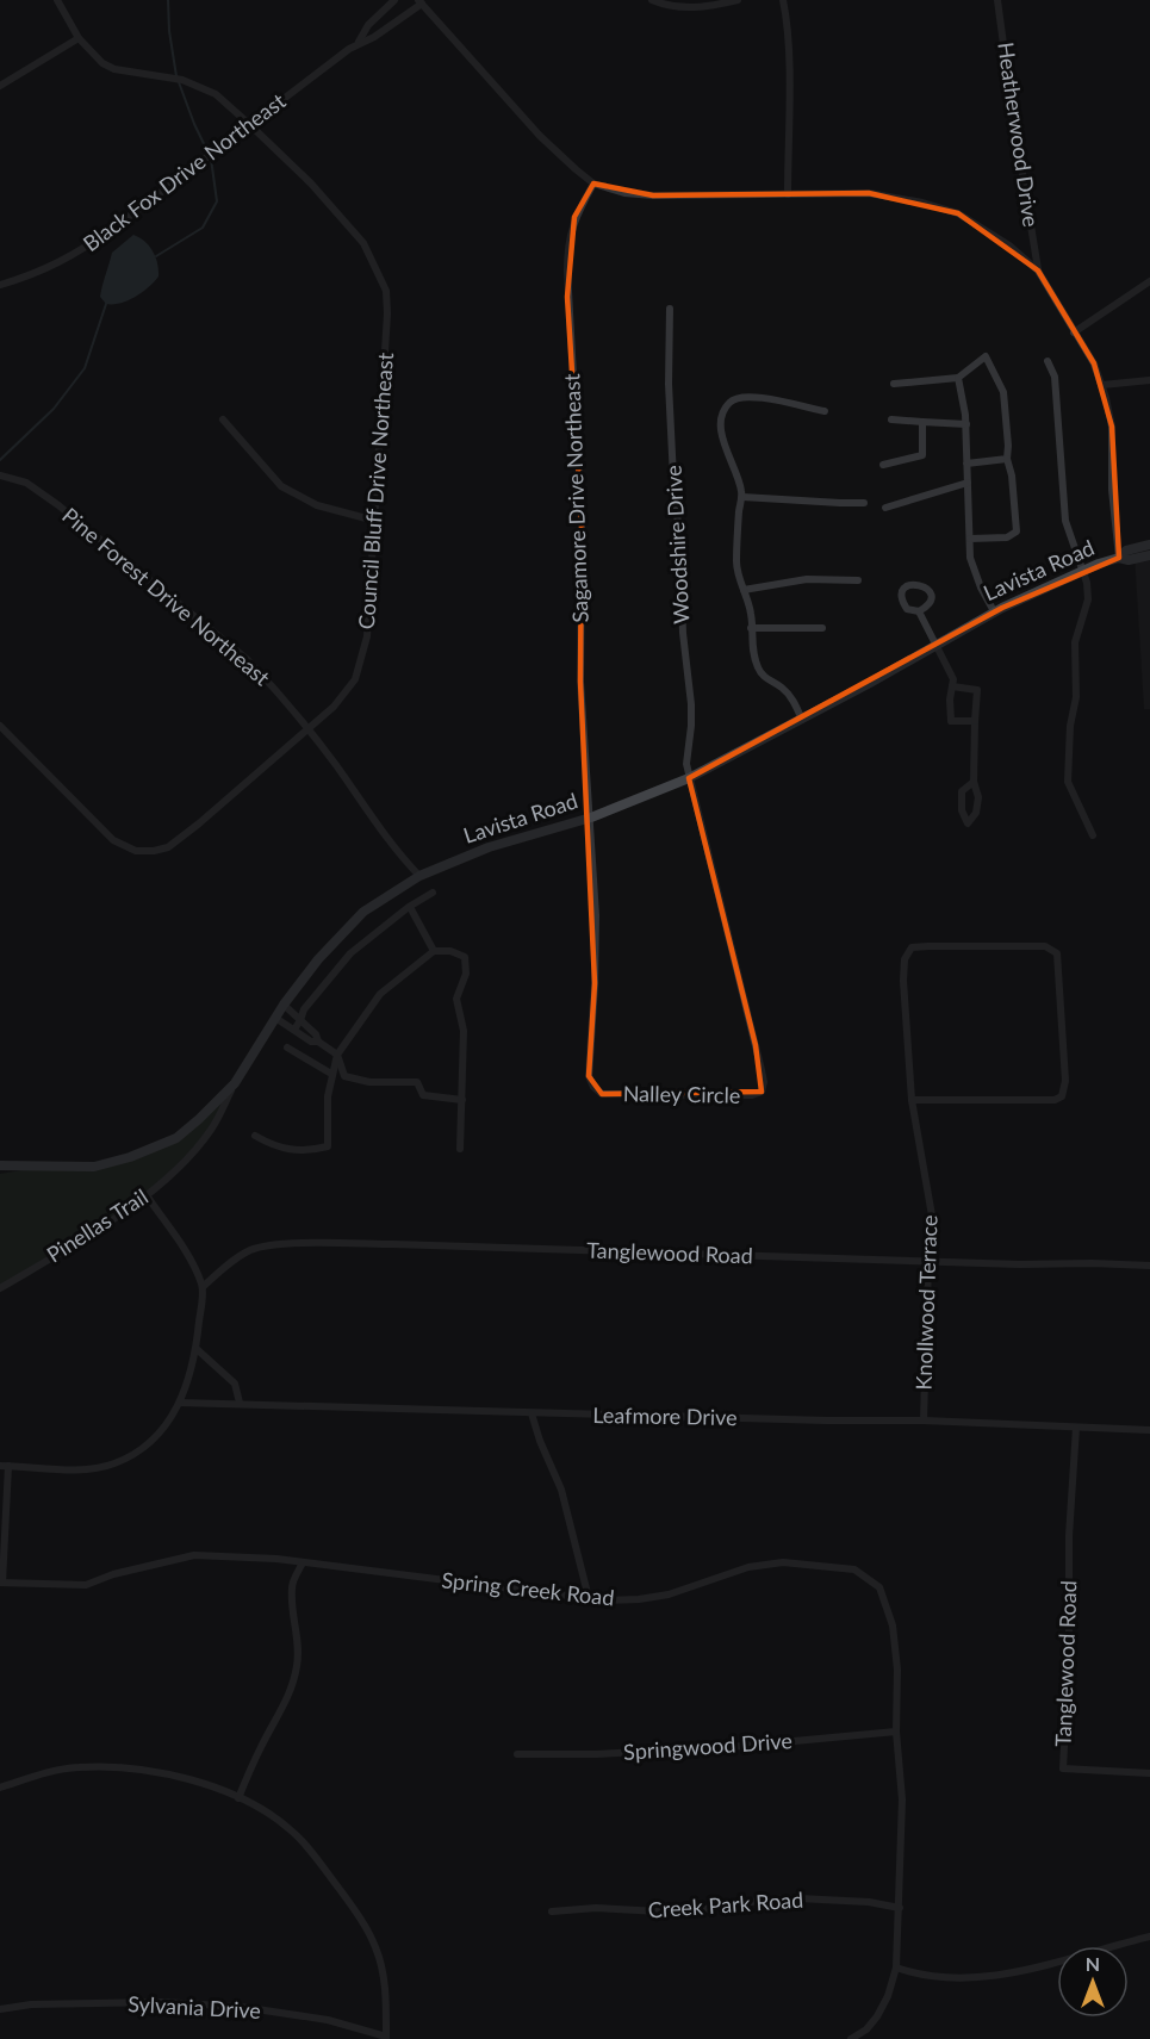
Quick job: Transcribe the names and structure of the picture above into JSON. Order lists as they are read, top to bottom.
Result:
{
  "streets": {
    "main road": ["Lavista Road"],
    "street": [
      "Heatherwood Drive",
      "Black Fox Drive Northeast",
      "Council Bluff Drive Northeast",
      "Sagamore Drive Northeast",
      "Woodshire Drive",
      "Pine Forest Drive Northeast",
      "Nalley Circle",
      "Pinellas Trail",
      "Tanglewood Road",
      "Knollwood Terrace",
      "Leafmore Drive",
      "Spring Creek Road",
      "Springwood Drive",
      "Creek Park Road",
      "Sylvania Drive"
    ]
  },
  "crossings": [
    ["Black Fox Drive Northeast", "Council Bluff Drive Northeast"],
    ["Council Bluff Drive Northeast", "Pine Forest Drive Northeast"],
    ["Sagamore Drive Northeast", "Lavista Road"],
    ["Sagamore Drive Northeast", "Nalley Circle"],
    ["Woodshire Drive", "Lavista Road"],
    ["Woodshire Drive", "Nalley Circle"],
    ["Lavista Road", "Pine Forest Drive Northeast"],
    ["Lavista Road", "Nalley Circle"],
    ["Lavista Road", "Pinellas Trail"],
    ["Tanglewood Road", "Knollwood Terrace"],
    ["Tanglewood Road", "Leafmore Drive"],
    ["Knollwood Terrace", "Leafmore Drive"],
    ["Spring Creek Road", "Springwood Drive"],
    ["Spring Creek Road", "Creek Park Road"]
  ],
  "north": "top"
}
